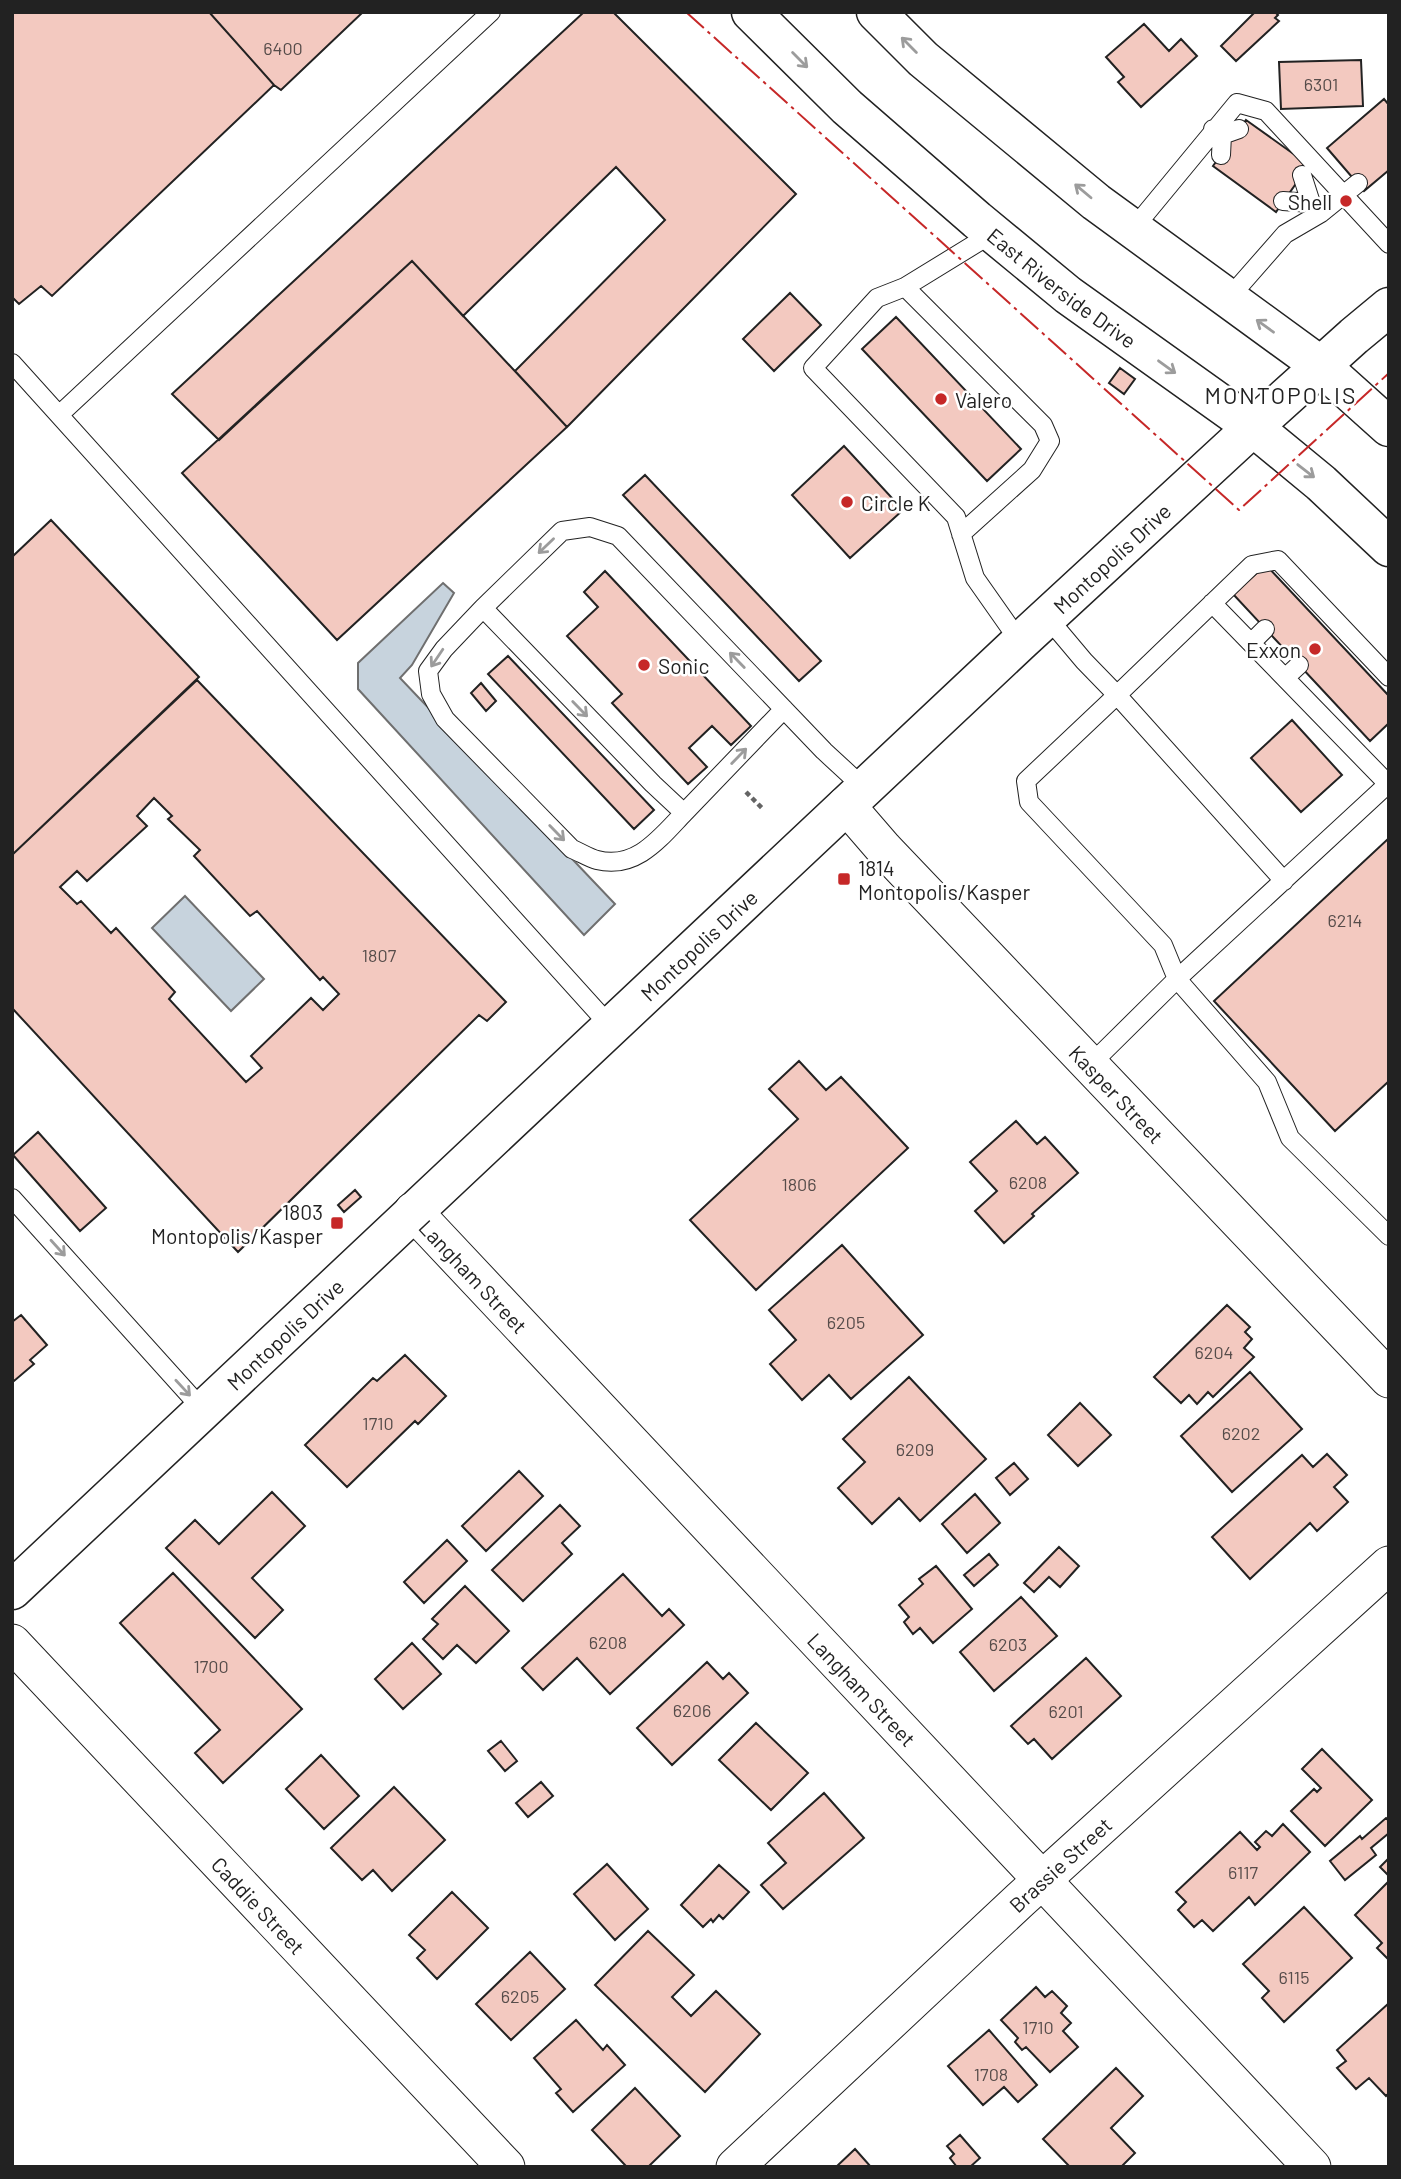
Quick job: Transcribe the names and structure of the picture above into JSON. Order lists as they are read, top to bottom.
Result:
{
  "streets": {
    "main road": ["East Riverside Drive", "Montopolis Drive"],
    "street": [
      "Kasper Street",
      "Langham Street",
      "Brassie Street",
      "Caddie Street"
    ]
  },
  "crossings": [
    ["East Riverside Drive", "Montopolis Drive"],
    ["Montopolis Drive", "Kasper Street"],
    ["Montopolis Drive", "Langham Street"],
    ["Langham Street", "Brassie Street"]
  ],
  "districts": ["MONTOPOLIS"],
  "places": {
    "other": [
      "Shell",
      "Valero",
      "Circle K",
      "Exxon",
      "Sonic"
    ],
    "transit": ["1814 Montopolis/Kasper", "1803 Montopolis/Kasper"]
  },
  "house_numbers": [
    "6400",
    "6301",
    "6214",
    "1807",
    "6208",
    "1806",
    "6205",
    "6204",
    "1710",
    "6202",
    "6209",
    "6208",
    "6203",
    "1700",
    "6206",
    "6201",
    "6117",
    "6115",
    "6205",
    "1710",
    "1708"
  ]
}
